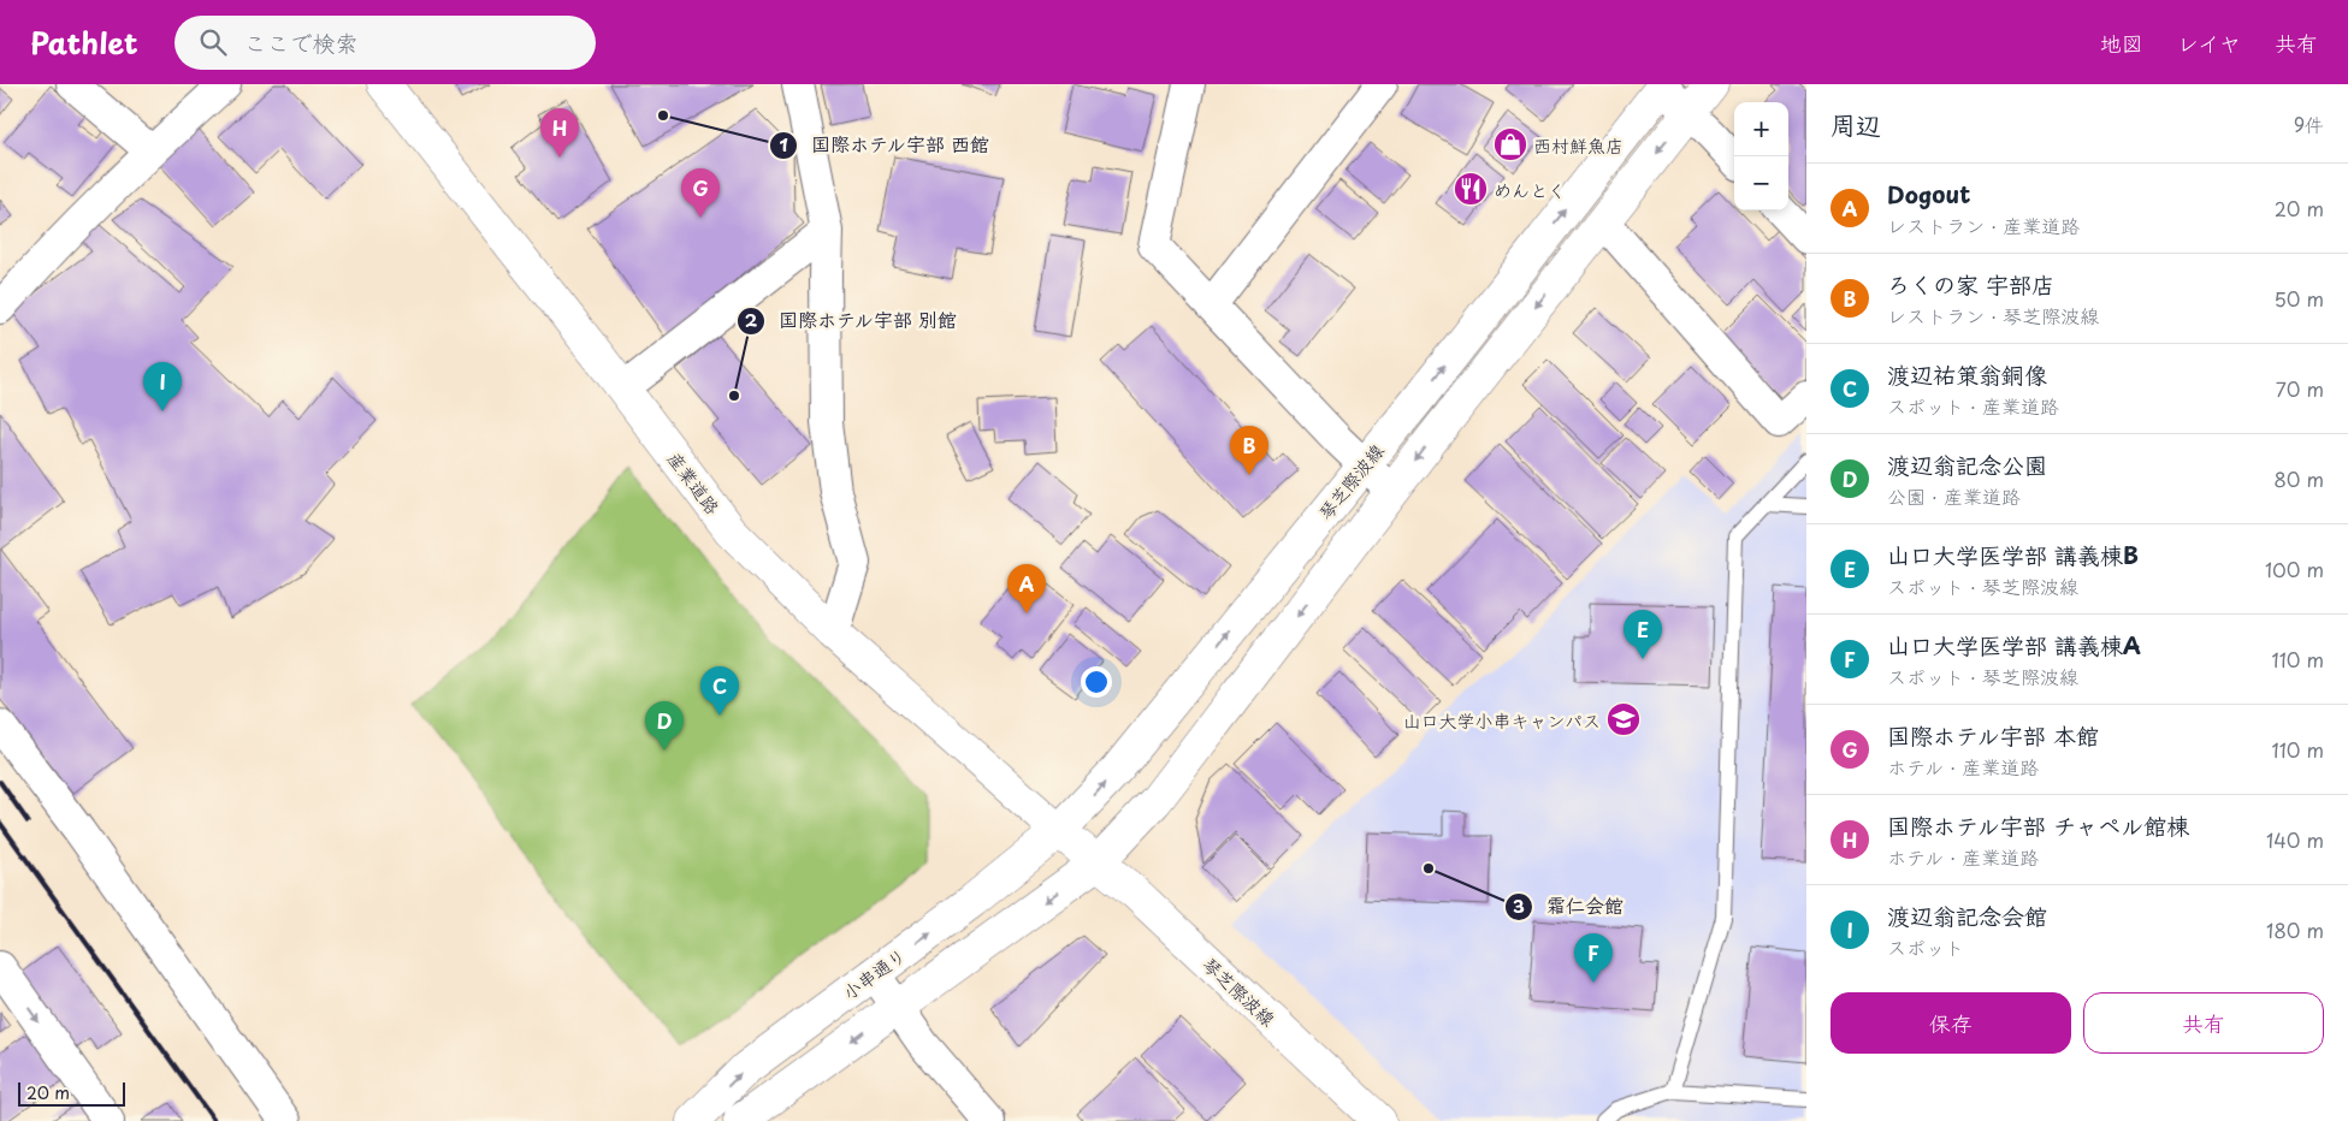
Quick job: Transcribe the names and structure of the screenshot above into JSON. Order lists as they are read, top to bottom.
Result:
{
  "streets": {
    "main road": ["琴芝際波線", "産業道路", "小串通り"]
  },
  "crossings": [
    ["琴芝際波線", "産業道路"],
    ["琴芝際波線", "小串通り"],
    ["産業道路", "小串通り"]
  ],
  "places": {
    "other": ["国際ホテル宇部 西館", "国際ホテル宇部 別館", "霜仁会館"],
    "shop": ["西村鮮魚店"],
    "restaurant": ["めんとく"],
    "school or university": ["山口大学小串キャンパス"]
  },
  "scale_bar": "20 m",
  "page": {
    "header": "Pathlet",
    "search": "ここで検索",
    "nav": ["地図", "レイヤ", "共有"],
    "heading": ["周辺", "9件"],
    "map_buttons": ["+", "−"],
    "pins": [
      "H",
      "G",
      "I",
      "B",
      "A",
      "E",
      "C",
      "D",
      "F"
    ],
    "list": [
      {
        "mark": "A",
        "name": "Dogout",
        "note": "レストラン · 産業道路",
        "value": "20 m"
      },
      {
        "mark": "B",
        "name": "ろくの家 宇部店",
        "note": "レストラン · 琴芝際波線",
        "value": "50 m"
      },
      {
        "mark": "C",
        "name": "渡辺祐策翁銅像",
        "note": "スポット · 産業道路",
        "value": "70 m"
      },
      {
        "mark": "D",
        "name": "渡辺翁記念公園",
        "note": "公園 · 産業道路",
        "value": "80 m"
      },
      {
        "mark": "E",
        "name": "山口大学医学部 講義棟B",
        "note": "スポット · 琴芝際波線",
        "value": "100 m"
      },
      {
        "mark": "F",
        "name": "山口大学医学部 講義棟A",
        "note": "スポット · 琴芝際波線",
        "value": "110 m"
      },
      {
        "mark": "G",
        "name": "国際ホテル宇部 本館",
        "note": "ホテル · 産業道路",
        "value": "110 m"
      },
      {
        "mark": "H",
        "name": "国際ホテル宇部 チャペル館棟",
        "note": "ホテル · 産業道路",
        "value": "140 m"
      },
      {
        "mark": "I",
        "name": "渡辺翁記念会館",
        "note": "スポット",
        "value": "180 m"
      }
    ],
    "buttons": ["保存", "共有"],
    "scale": "20 m"
  }
}
